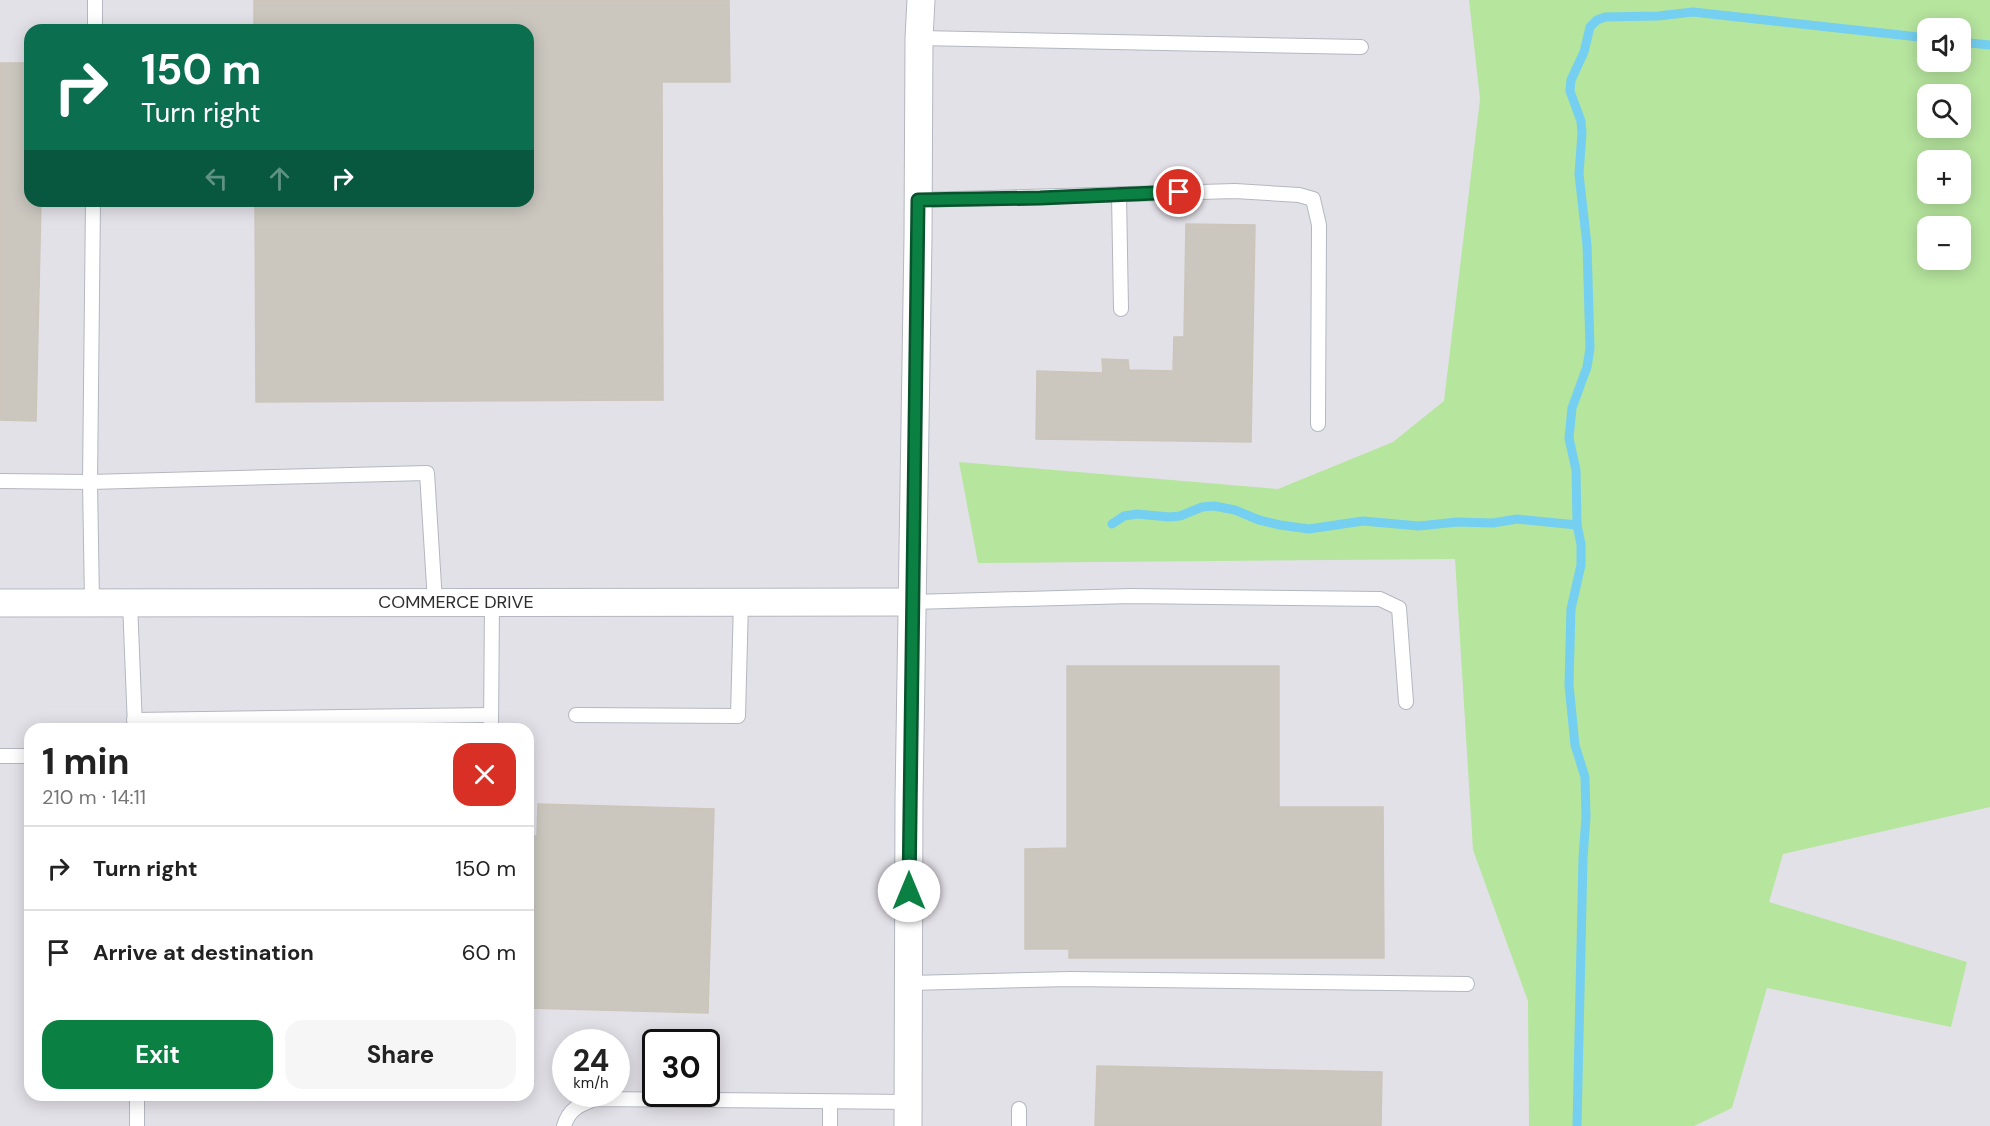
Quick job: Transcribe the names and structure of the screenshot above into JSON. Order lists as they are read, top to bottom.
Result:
{
  "streets": {
    "street": ["COMMERCE DRIVE"]
  },
  "page": {
    "map_buttons": ["+", "−"],
    "turn": ["150 m", "Turn right"],
    "heading": ["1 min", "210 m · 14:11"],
    "list": [
      {
        "name": "Turn right",
        "value": "150 m"
      },
      {
        "name": "Arrive at destination",
        "value": "60 m"
      }
    ],
    "buttons": ["Exit", "Share"],
    "speed": "24 km/h",
    "limit": "30"
  }
}
